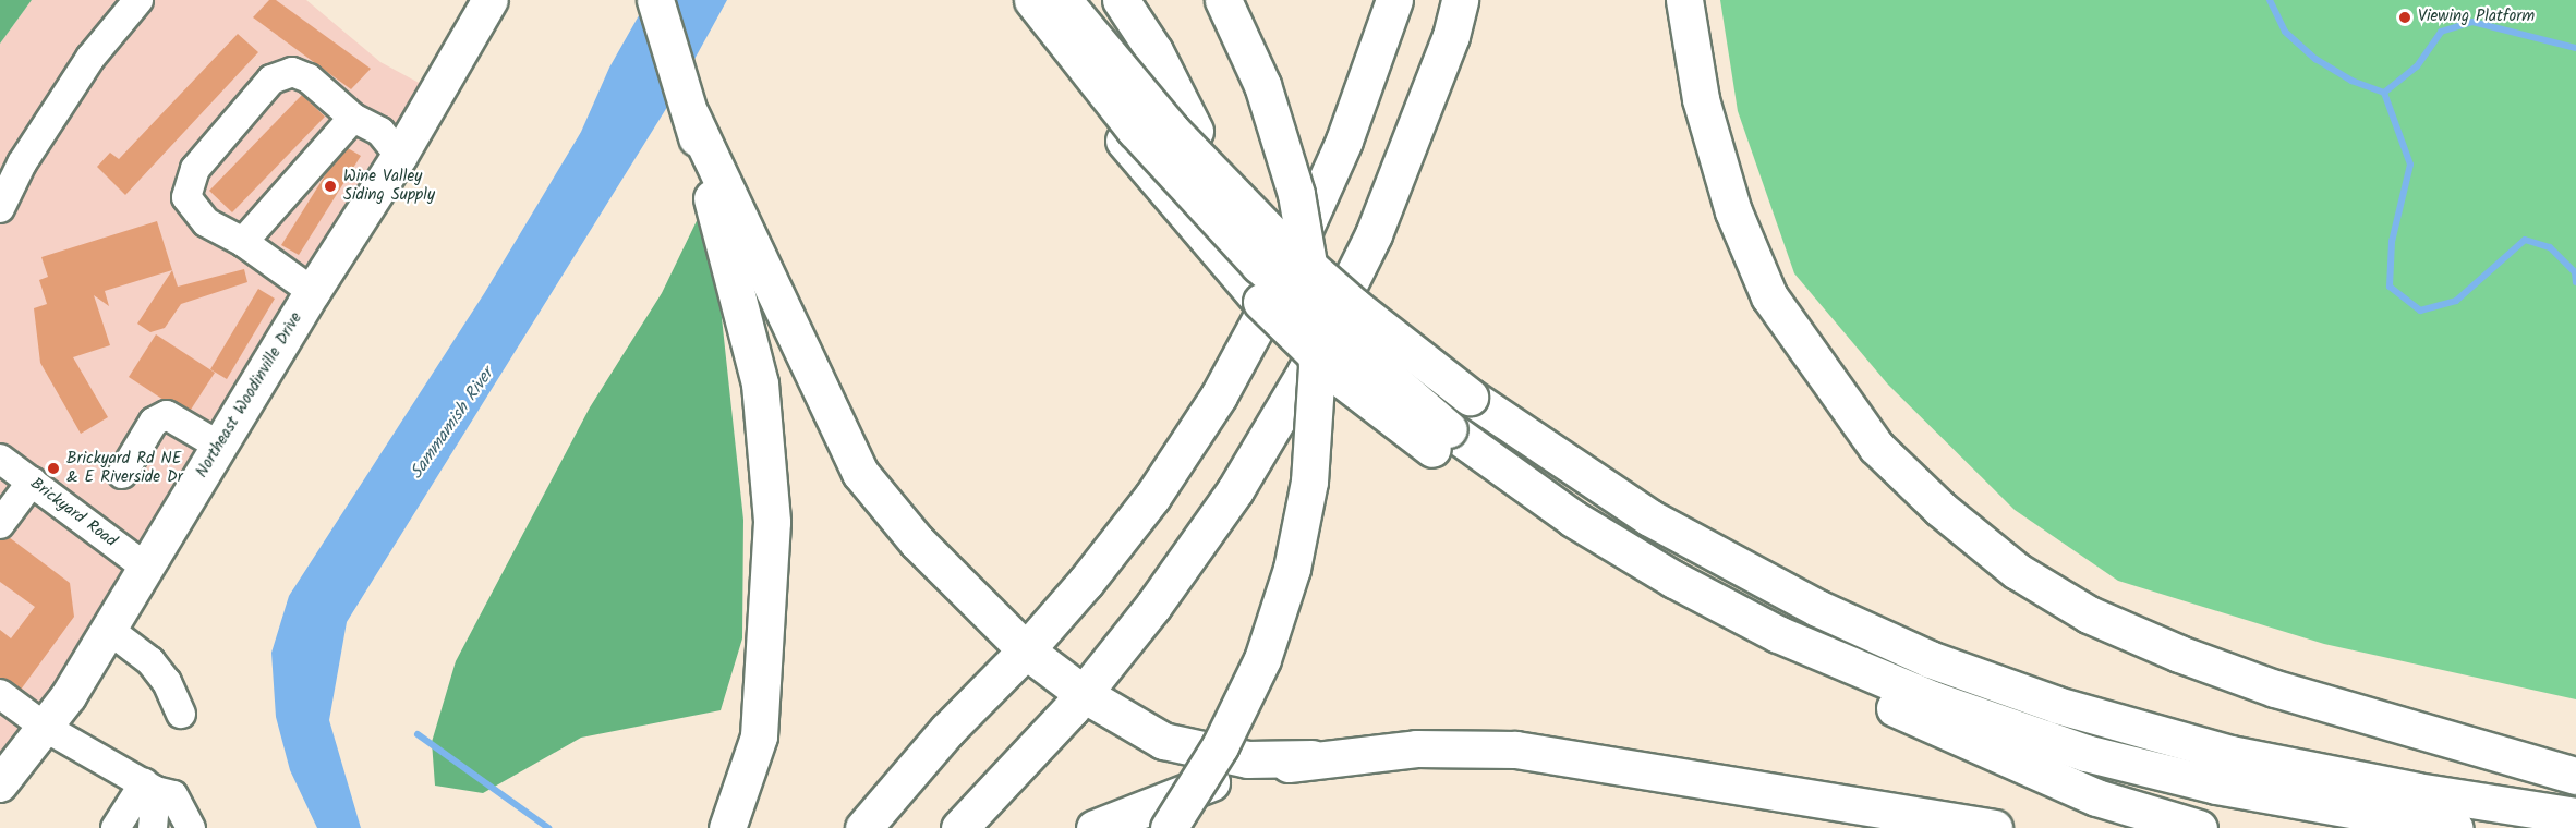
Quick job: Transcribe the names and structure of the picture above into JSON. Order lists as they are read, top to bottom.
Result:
{
  "streets": {
    "main road": ["Northeast Woodinville Drive"],
    "street": ["Brickyard Road"]
  },
  "crossings": [
    ["Northeast Woodinville Drive", "Brickyard Road"]
  ],
  "water": ["Sammamish River"],
  "places": ["Viewing Platform", "Wine Valley Siding Supply", "Brickyard Rd NE & E Riverside Dr"]
}
